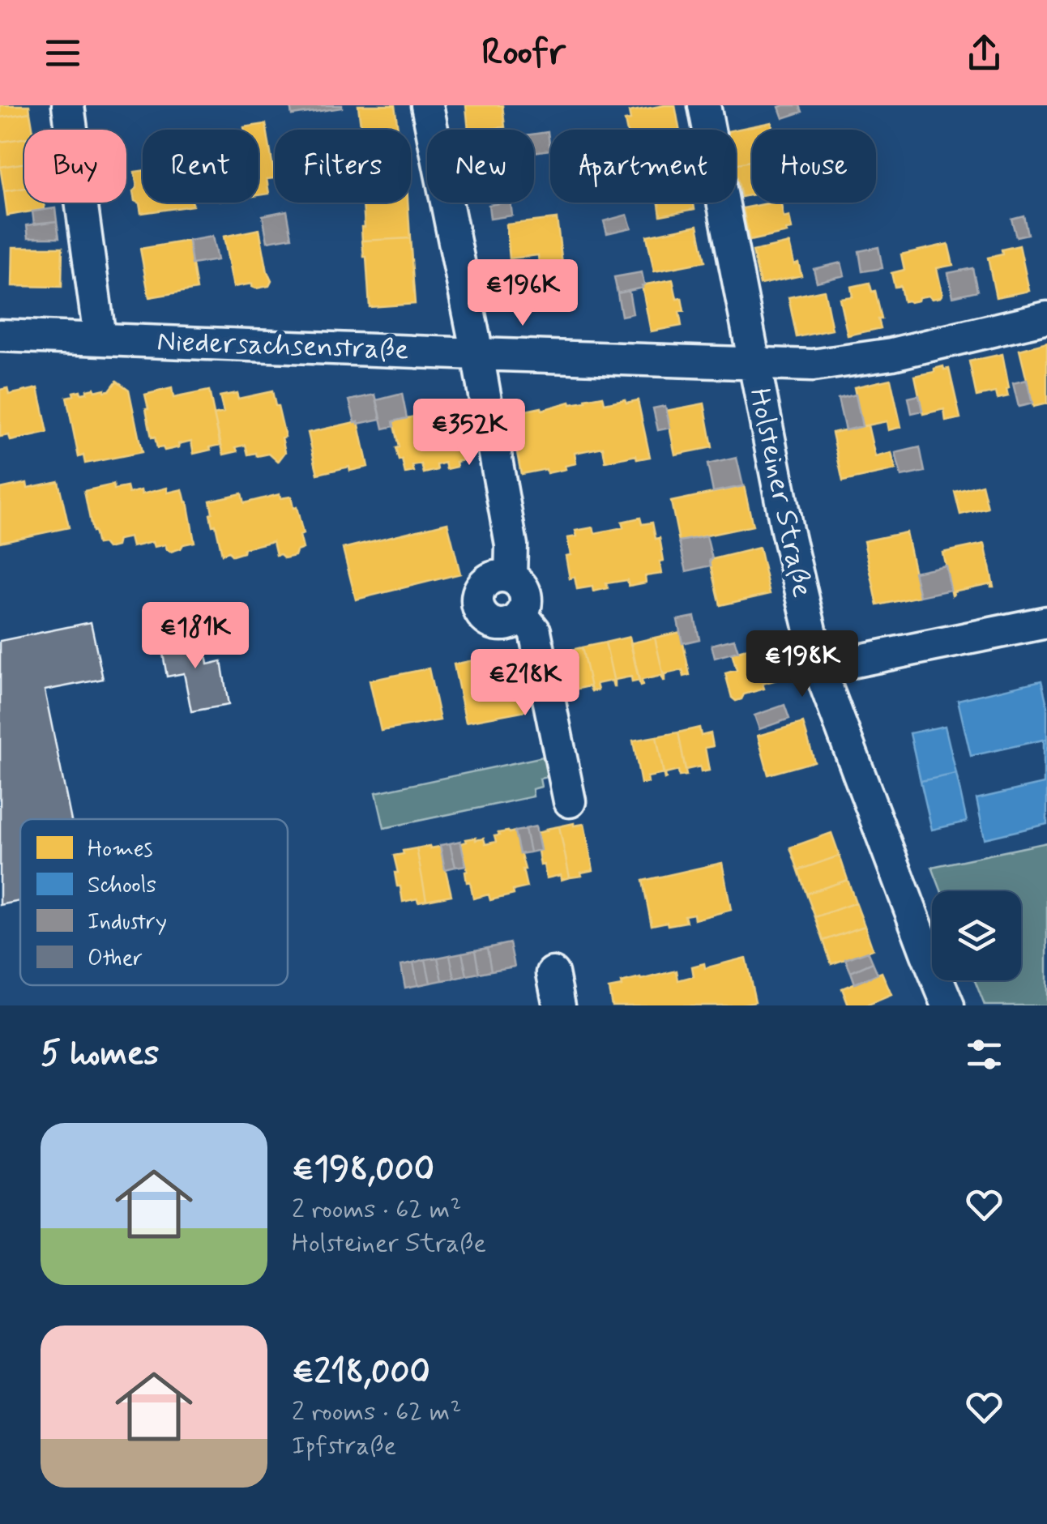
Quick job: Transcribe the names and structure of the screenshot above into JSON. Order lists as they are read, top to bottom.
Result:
{
  "streets": {
    "street": ["Niedersachsenstraße", "Holsteiner Straße"]
  },
  "crossings": [
    ["Niedersachsenstraße", "Holsteiner Straße"]
  ],
  "legend": [
    "Homes",
    "Schools",
    "Industry",
    "Other"
  ],
  "page": {
    "header": "Roofr",
    "chip": [
      "Buy",
      "Rent",
      "Filters",
      "New",
      "Apartment",
      "House"
    ],
    "price": [
      "€196K",
      "€352K",
      "€181K",
      "€198K",
      "€218K"
    ],
    "heading": "5 homes",
    "list": [
      {
        "name": "€198,000",
        "note": "2 rooms · 62 m² · Holsteiner Straße"
      },
      {
        "name": "€218,000",
        "note": "2 rooms · 62 m² · Ipfstraße"
      }
    ]
  }
}
